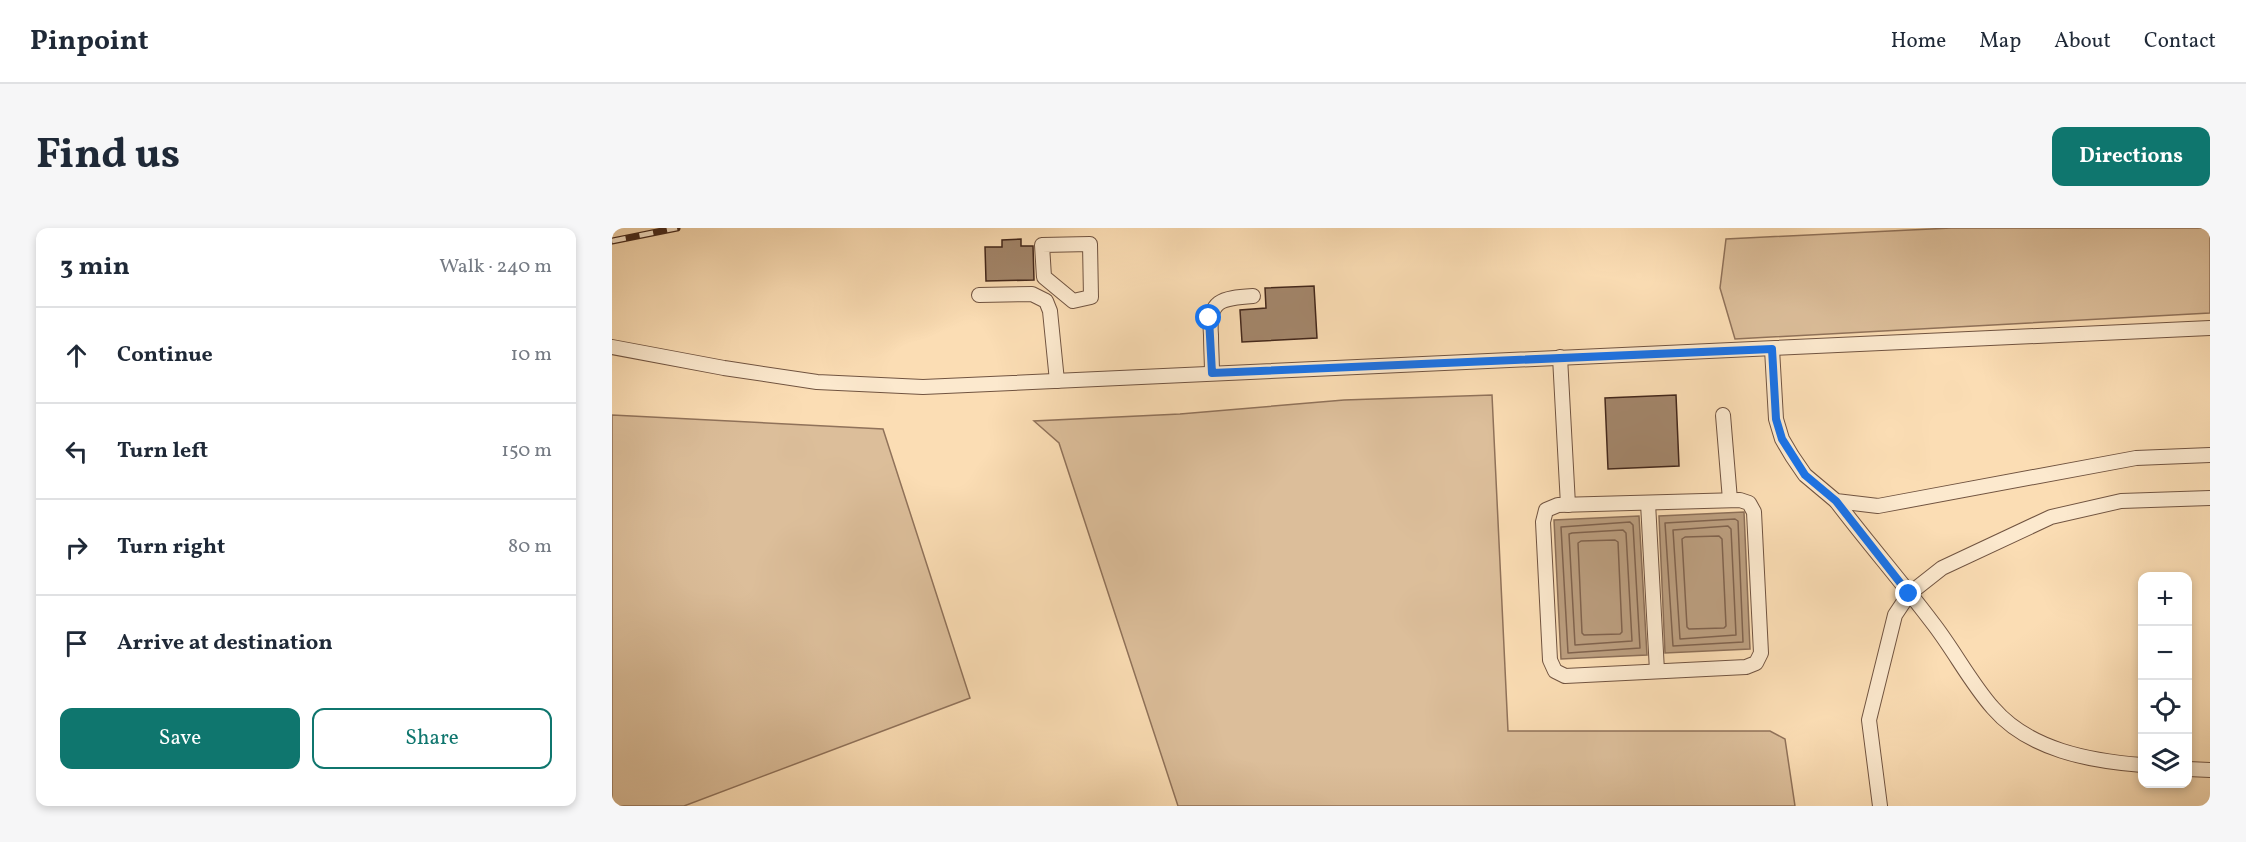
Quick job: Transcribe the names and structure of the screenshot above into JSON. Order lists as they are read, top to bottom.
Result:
{
  "page": {
    "header": "Pinpoint",
    "nav": [
      "Home",
      "Map",
      "About",
      "Contact"
    ],
    "title": "Find us",
    "buttons": [
      "Directions",
      ["Save", "Share"]
    ],
    "heading": ["3 min", "Walk · 240 m"],
    "list": [
      ["Continue", "10 m"],
      ["Turn left", "150 m"],
      ["Turn right", "80 m"],
      "Arrive at destination"
    ],
    "map_buttons": ["+", "−"]
  }
}
